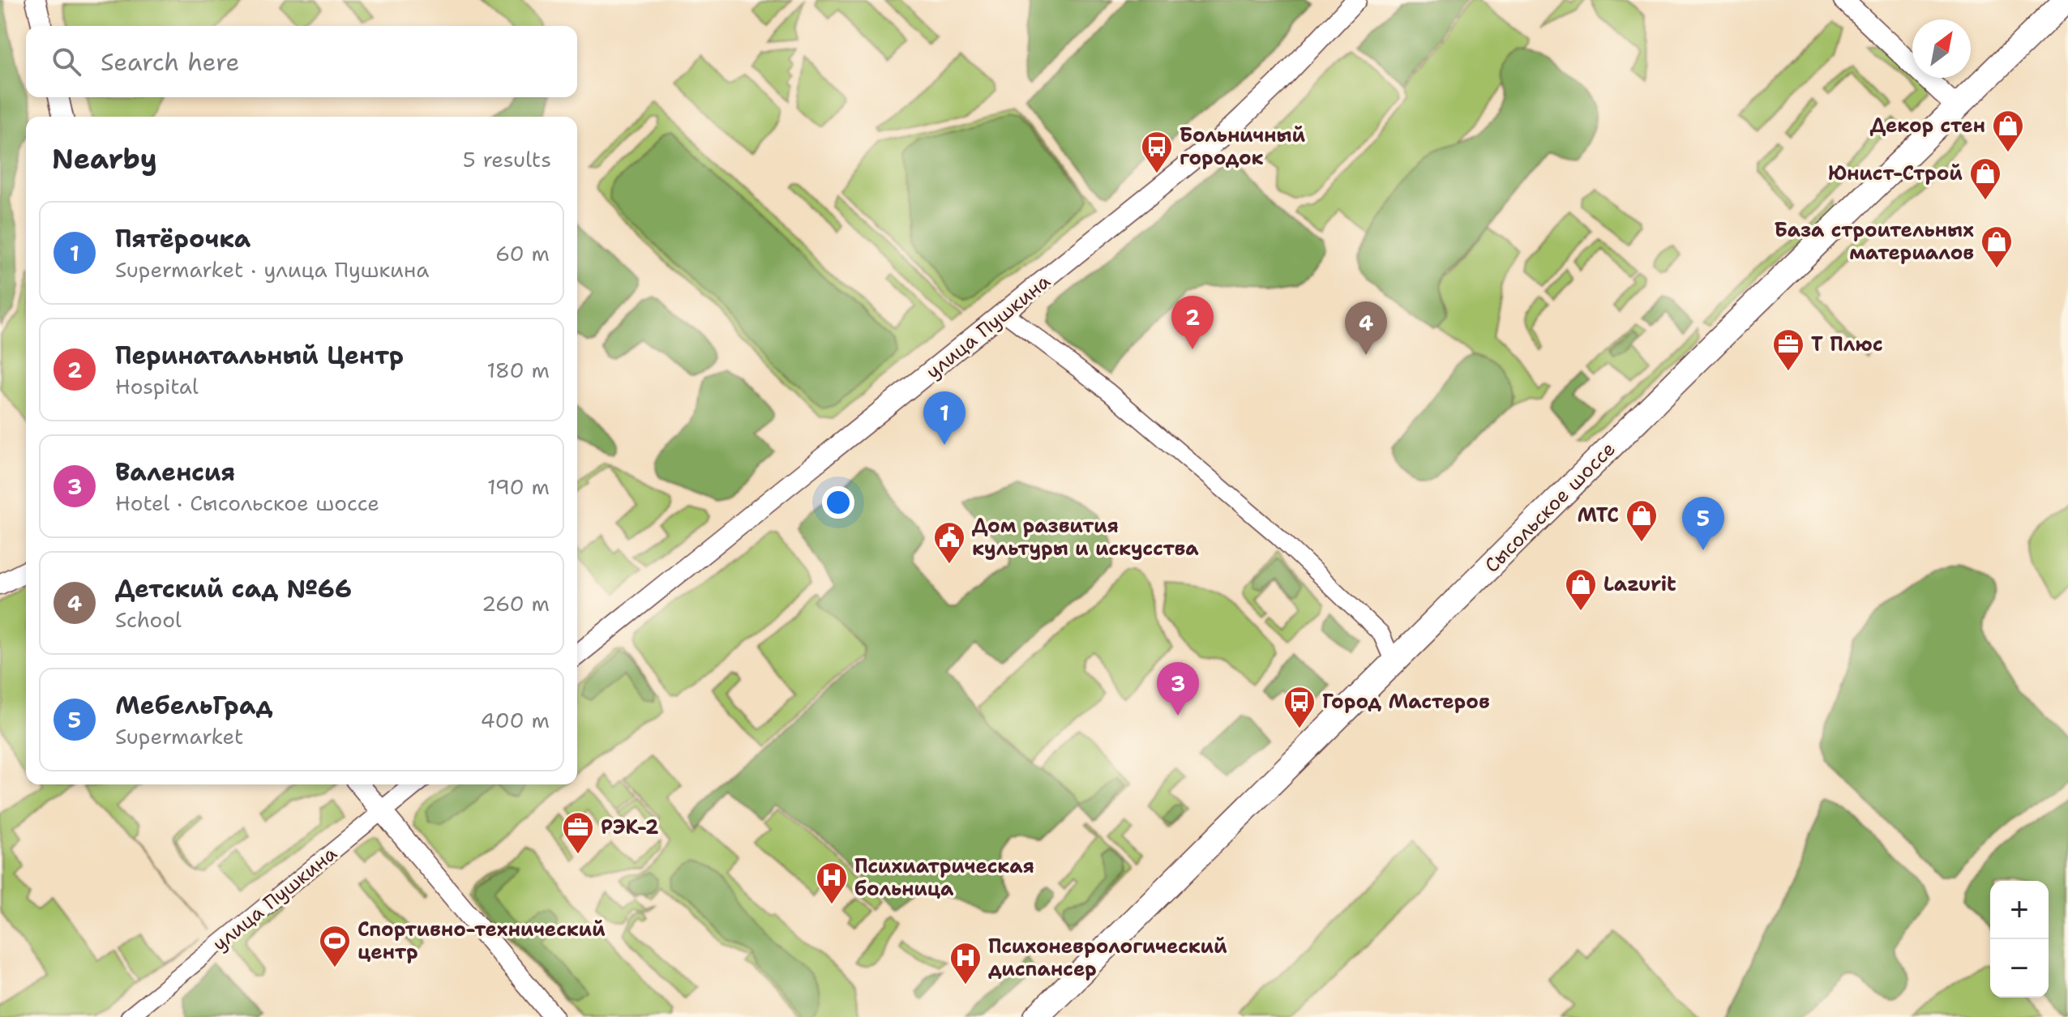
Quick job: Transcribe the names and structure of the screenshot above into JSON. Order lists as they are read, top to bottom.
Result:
{
  "streets": {
    "main road": ["Сысольское шоссе"],
    "street": ["улица Пушкина"]
  },
  "places": {
    "shop": [
      "Декор стен",
      "Юнист-Строй",
      "База строительных материалов",
      "МТС",
      "Lazurit"
    ],
    "bus stop": ["Больничный городок", "Город Мастеров"],
    "office": ["Т Плюс", "РЭК-2"],
    "public building": ["Дом развития культуры и искусства"],
    "hospital": ["Психиатрическая больница", "Психоневрологический диспансер"],
    "sports": ["Спортивно-технический центр"]
  },
  "north": "top right",
  "page": {
    "search": "Search here",
    "heading": ["Nearby", "5 results"],
    "list": [
      {
        "mark": "1",
        "name": "Пятёрочка",
        "note": "Supermarket · улица Пушкина",
        "value": "60 m"
      },
      {
        "mark": "2",
        "name": "Перинатальный Центр",
        "note": "Hospital",
        "value": "180 m"
      },
      {
        "mark": "3",
        "name": "Валенсия",
        "note": "Hotel · Сысольское шоссе",
        "value": "190 m"
      },
      {
        "mark": "4",
        "name": "Детский сад №66",
        "note": "School",
        "value": "260 m"
      },
      {
        "mark": "5",
        "name": "МебельГрад",
        "note": "Supermarket",
        "value": "400 m"
      }
    ],
    "pins": [
      "2",
      "4",
      "1",
      "5",
      "3"
    ],
    "map_buttons": ["+", "−"]
  }
}
